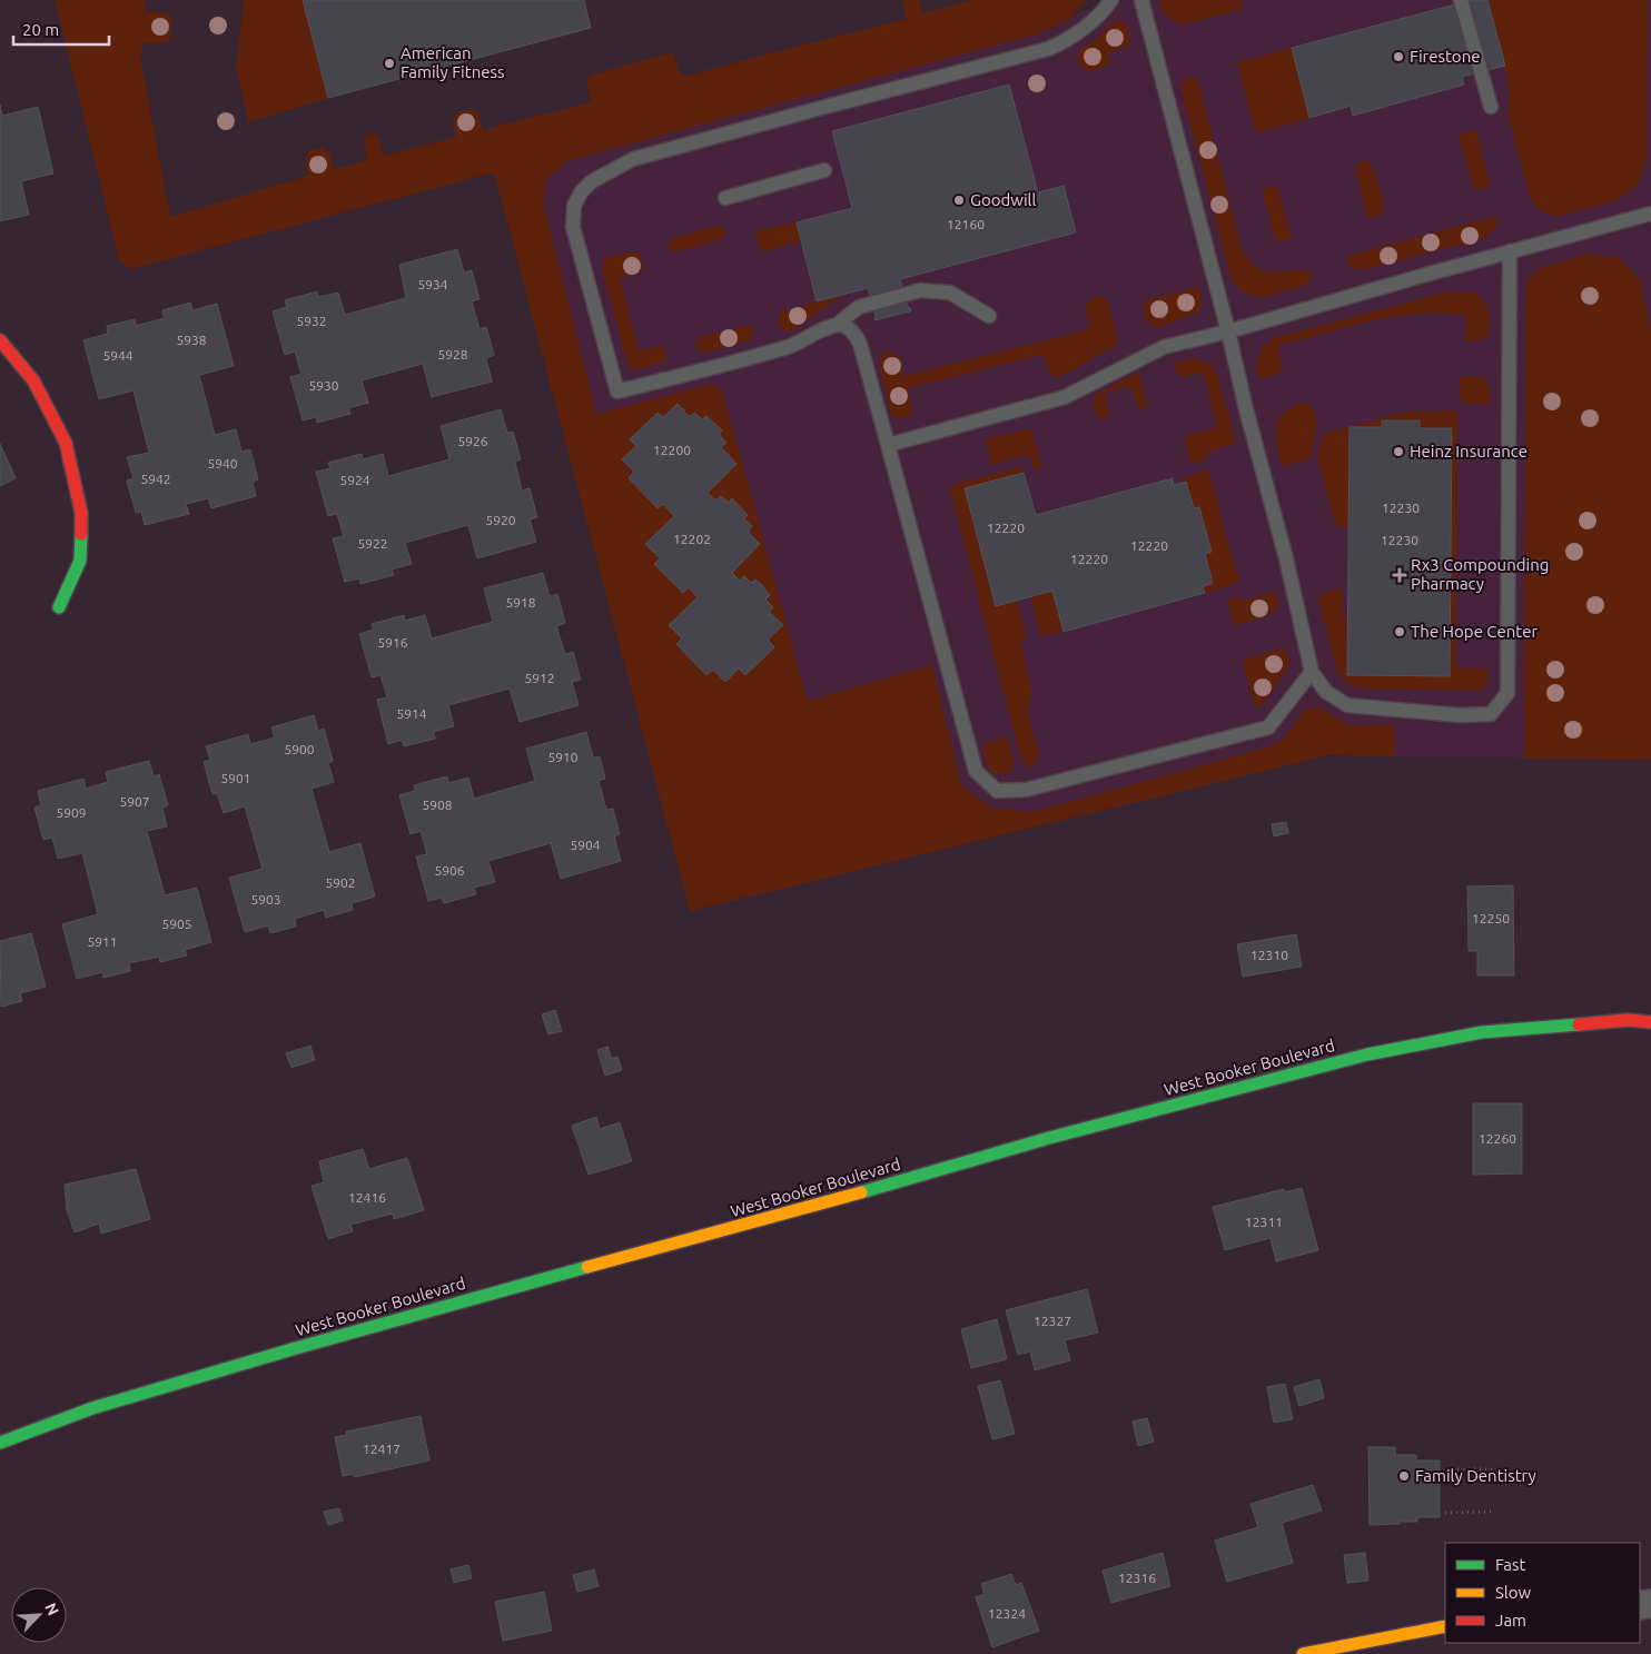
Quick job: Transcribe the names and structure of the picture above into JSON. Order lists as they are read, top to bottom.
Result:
{
  "streets": {
    "street": ["West Booker Boulevard"]
  },
  "places": {
    "other": [
      "Firestone",
      "American Family Fitness",
      "Goodwill",
      "Heinz Insurance",
      "The Hope Center",
      "Family Dentistry"
    ],
    "health": ["Rx3 Compounding Pharmacy"]
  },
  "house_numbers": [
    "12160",
    "5934",
    "5932",
    "5938",
    "5928",
    "5944",
    "5930",
    "5926",
    "12200",
    "5940",
    "5942",
    "5924",
    "12230",
    "5920",
    "12220",
    "12202",
    "12230",
    "5922",
    "12220",
    "12220",
    "5918",
    "5916",
    "5912",
    "5914",
    "5900",
    "5910",
    "5901",
    "5907",
    "5908",
    "5909",
    "5904",
    "5906",
    "5902",
    "5903",
    "12250",
    "5905",
    "5911",
    "12310",
    "12260",
    "12416",
    "12311",
    "12327",
    "12417",
    "12316",
    "12324"
  ],
  "legend": ["Fast", "Slow", "Jam"],
  "scale_bar": "20 m",
  "north": "top right"
}
